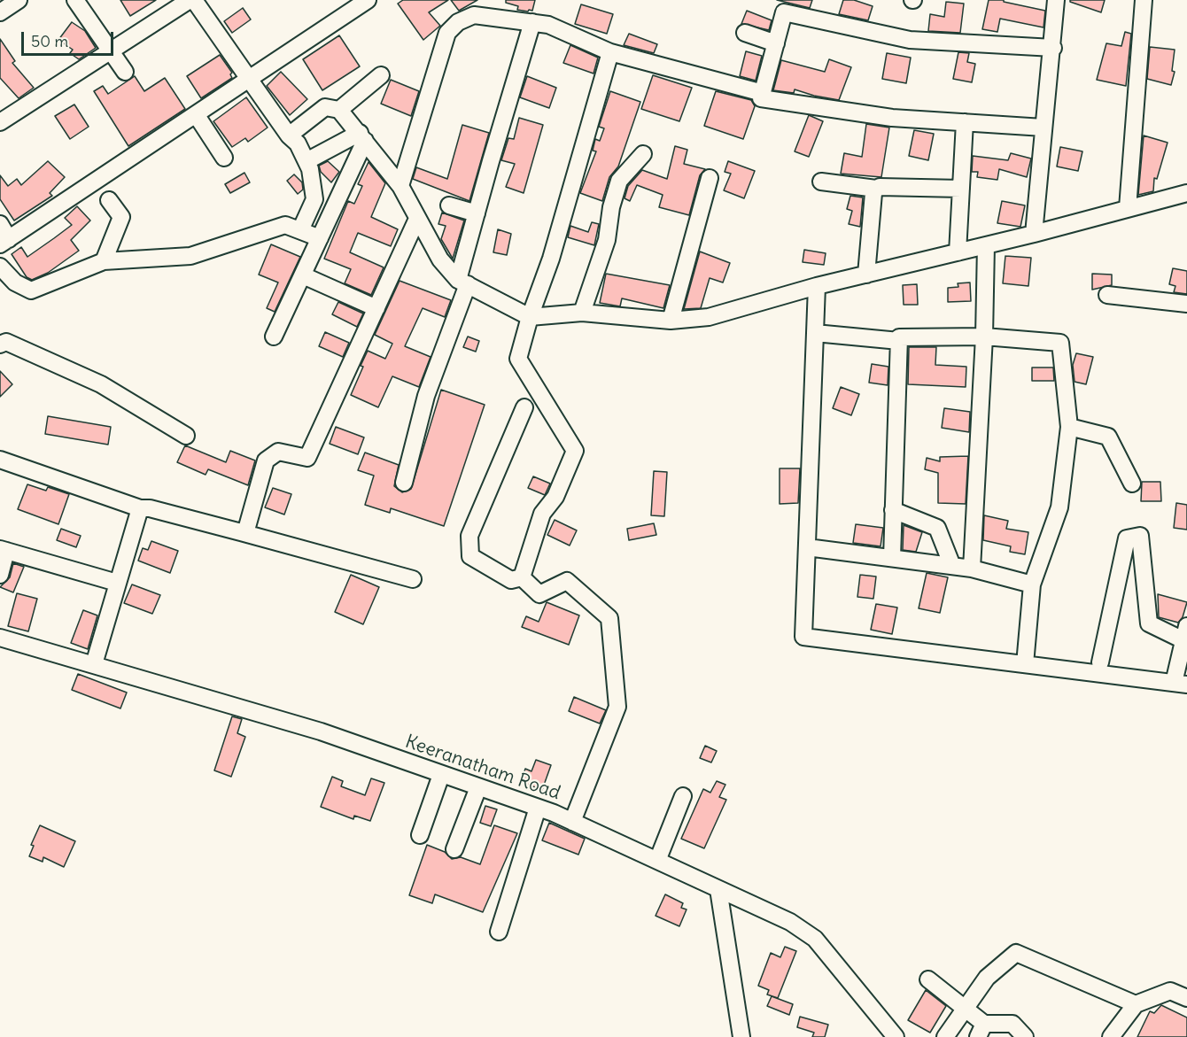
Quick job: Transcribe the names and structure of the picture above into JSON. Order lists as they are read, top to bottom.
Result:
{
  "streets": {
    "street": ["Keeranatham Road"]
  },
  "scale_bar": "50 m"
}
